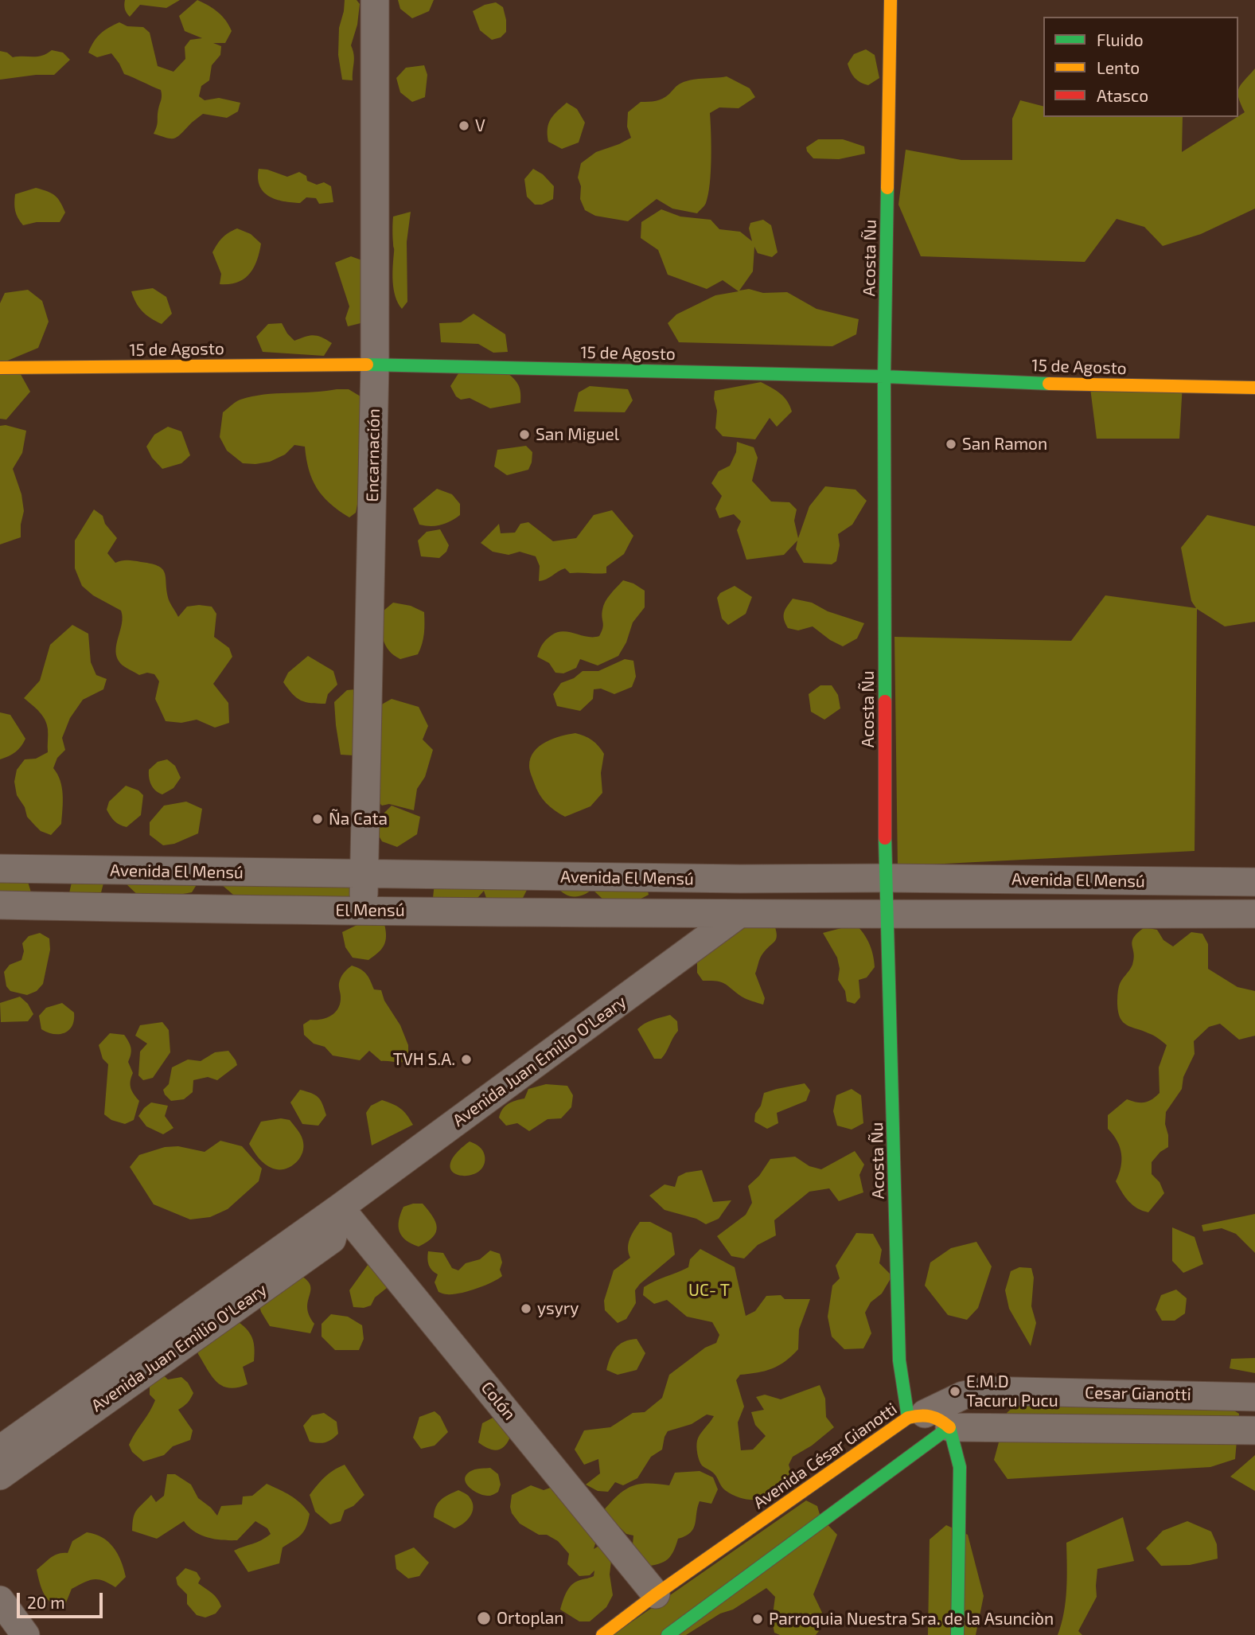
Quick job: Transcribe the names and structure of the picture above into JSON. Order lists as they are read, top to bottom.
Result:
{
  "streets": {
    "street": [
      "Acosta Ñu",
      "15 de Agosto",
      "Encarnación",
      "Avenida El Mensú",
      "El Mensú",
      "Avenida Juan Emilio O'Leary",
      "Cesar Gianotti",
      "Colón",
      "Avenida César Gianotti"
    ]
  },
  "crossings": [
    ["Acosta Ñu", "15 de Agosto"],
    ["Acosta Ñu", "Avenida El Mensú"],
    ["Acosta Ñu", "Cesar Gianotti"],
    ["Acosta Ñu", "Avenida César Gianotti"],
    ["15 de Agosto", "Encarnación"],
    ["Encarnación", "Avenida El Mensú"],
    ["Encarnación", "El Mensú"],
    ["Avenida El Mensú", "El Mensú"],
    ["Avenida El Mensú", "Avenida Juan Emilio O'Leary"],
    ["El Mensú", "Avenida Juan Emilio O'Leary"],
    ["Avenida Juan Emilio O'Leary", "Colón"],
    ["Cesar Gianotti", "Avenida César Gianotti"],
    ["Colón", "Avenida César Gianotti"]
  ],
  "parks": ["UC- T"],
  "places": [
    "V",
    "San Miguel",
    "San Ramon",
    "Ña Cata",
    "TVH S.A.",
    "ysyry",
    "E.M.D Tacuru Pucu",
    "Ortoplan",
    "Parroquia Nuestra Sra. de la Asunciòn"
  ],
  "legend": ["Fluido", "Lento", "Atasco"],
  "scale_bar": "20 m"
}
